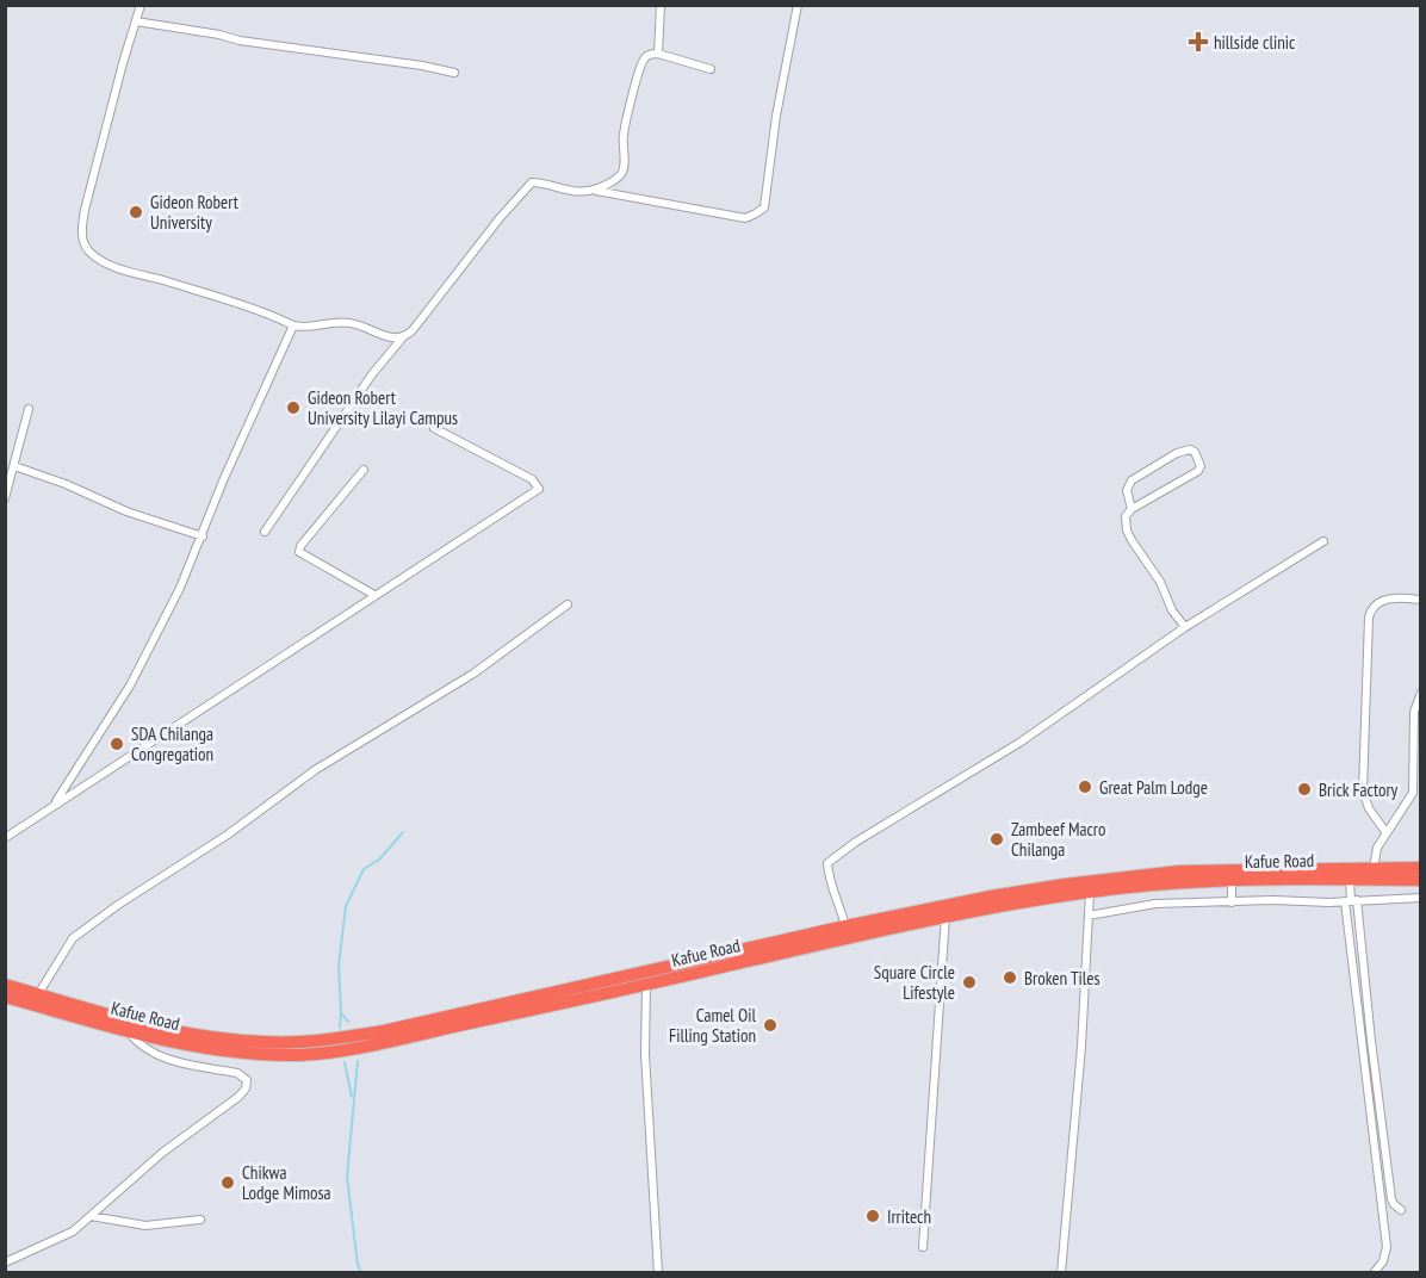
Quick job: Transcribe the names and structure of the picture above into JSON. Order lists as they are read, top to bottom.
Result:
{
  "streets": {
    "highway": ["Kafue Road"]
  },
  "places": {
    "health": ["hillside clinic"],
    "other": [
      "Gideon Robert University",
      "Gideon Robert University Lilayi Campus",
      "SDA Chilanga Congregation",
      "Great Palm Lodge",
      "Brick Factory",
      "Zambeef Macro Chilanga",
      "Broken Tiles",
      "Square Circle Lifestyle",
      "Camel Oil Filling Station",
      "Chikwa Lodge Mimosa",
      "Irritech"
    ]
  }
}
